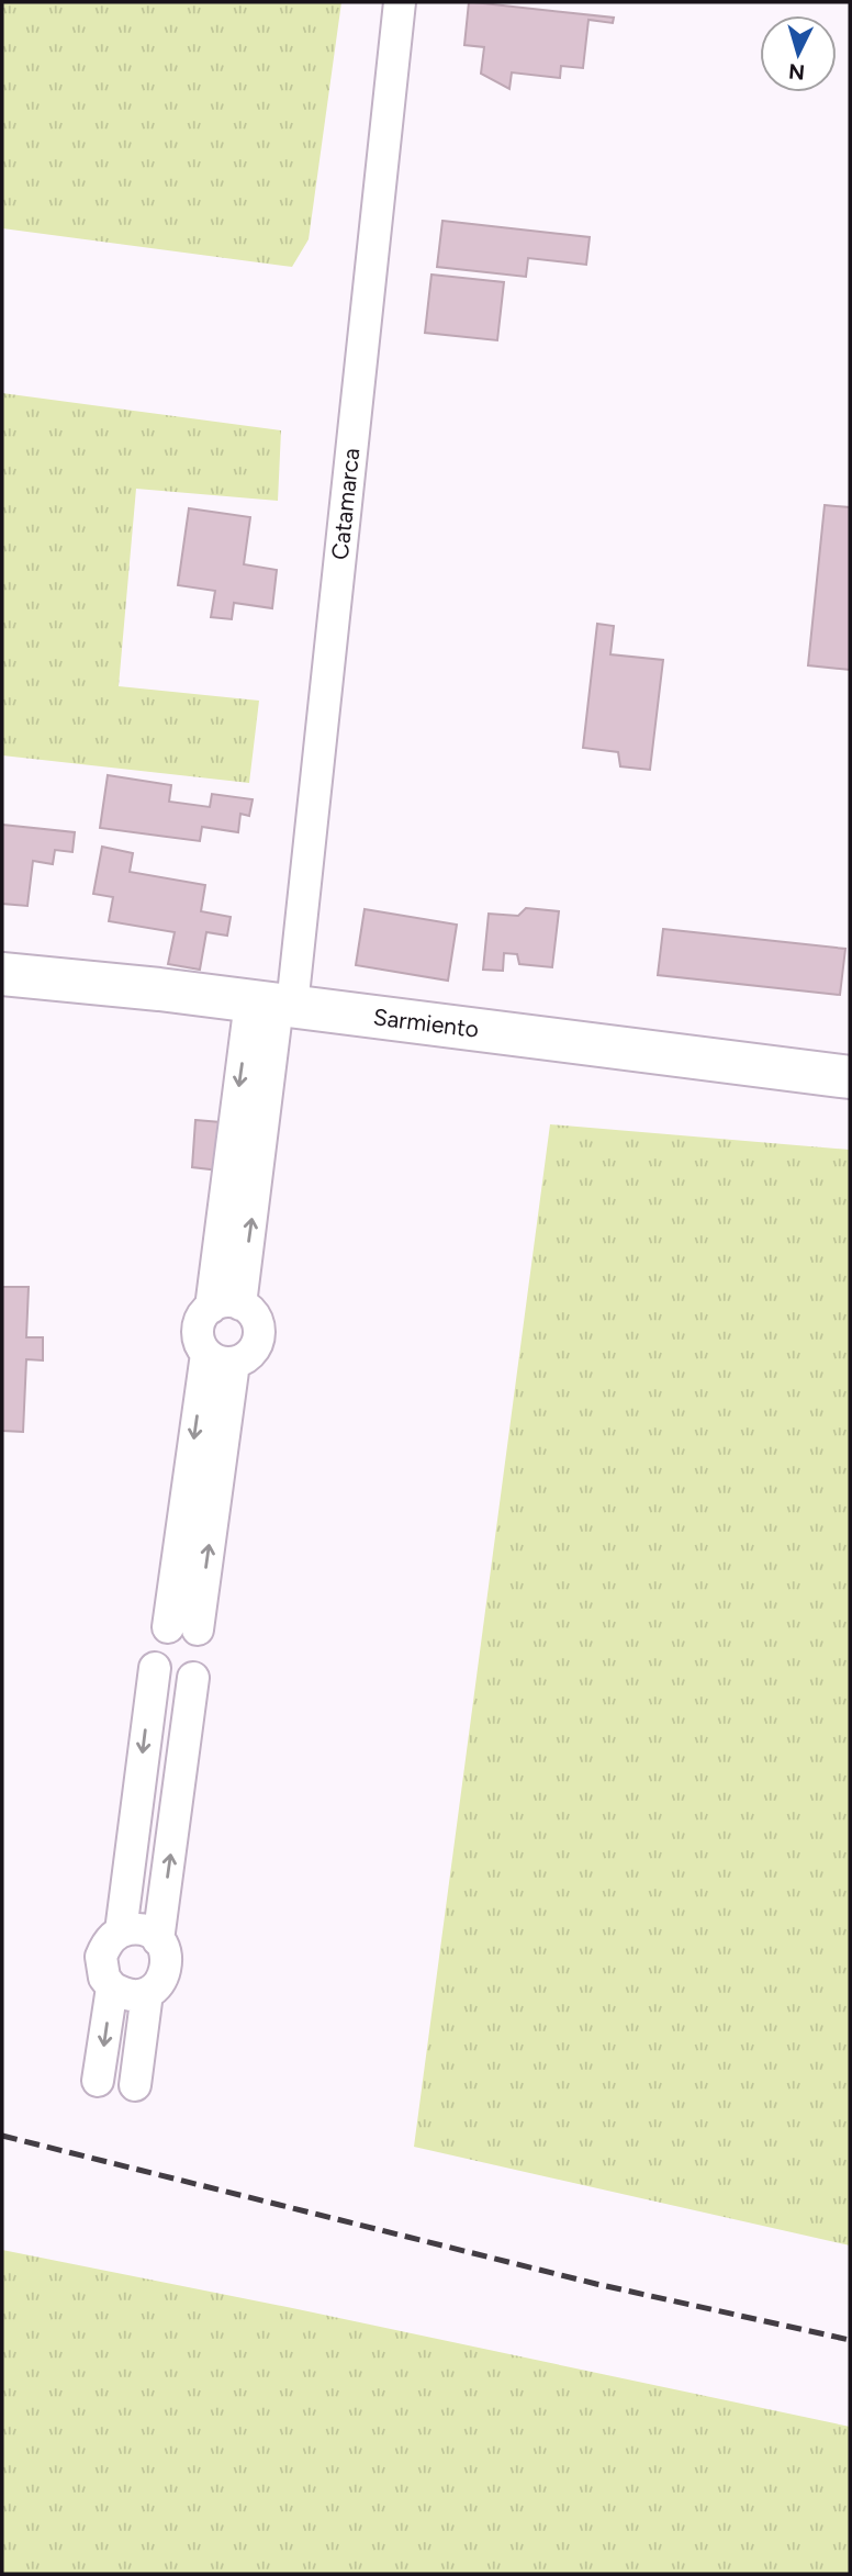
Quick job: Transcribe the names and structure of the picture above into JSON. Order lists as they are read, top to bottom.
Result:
{
  "streets": {
    "main road": ["Sarmiento"],
    "street": ["Catamarca"]
  },
  "crossings": [
    ["Catamarca", "Sarmiento"]
  ],
  "north": "bottom"
}
